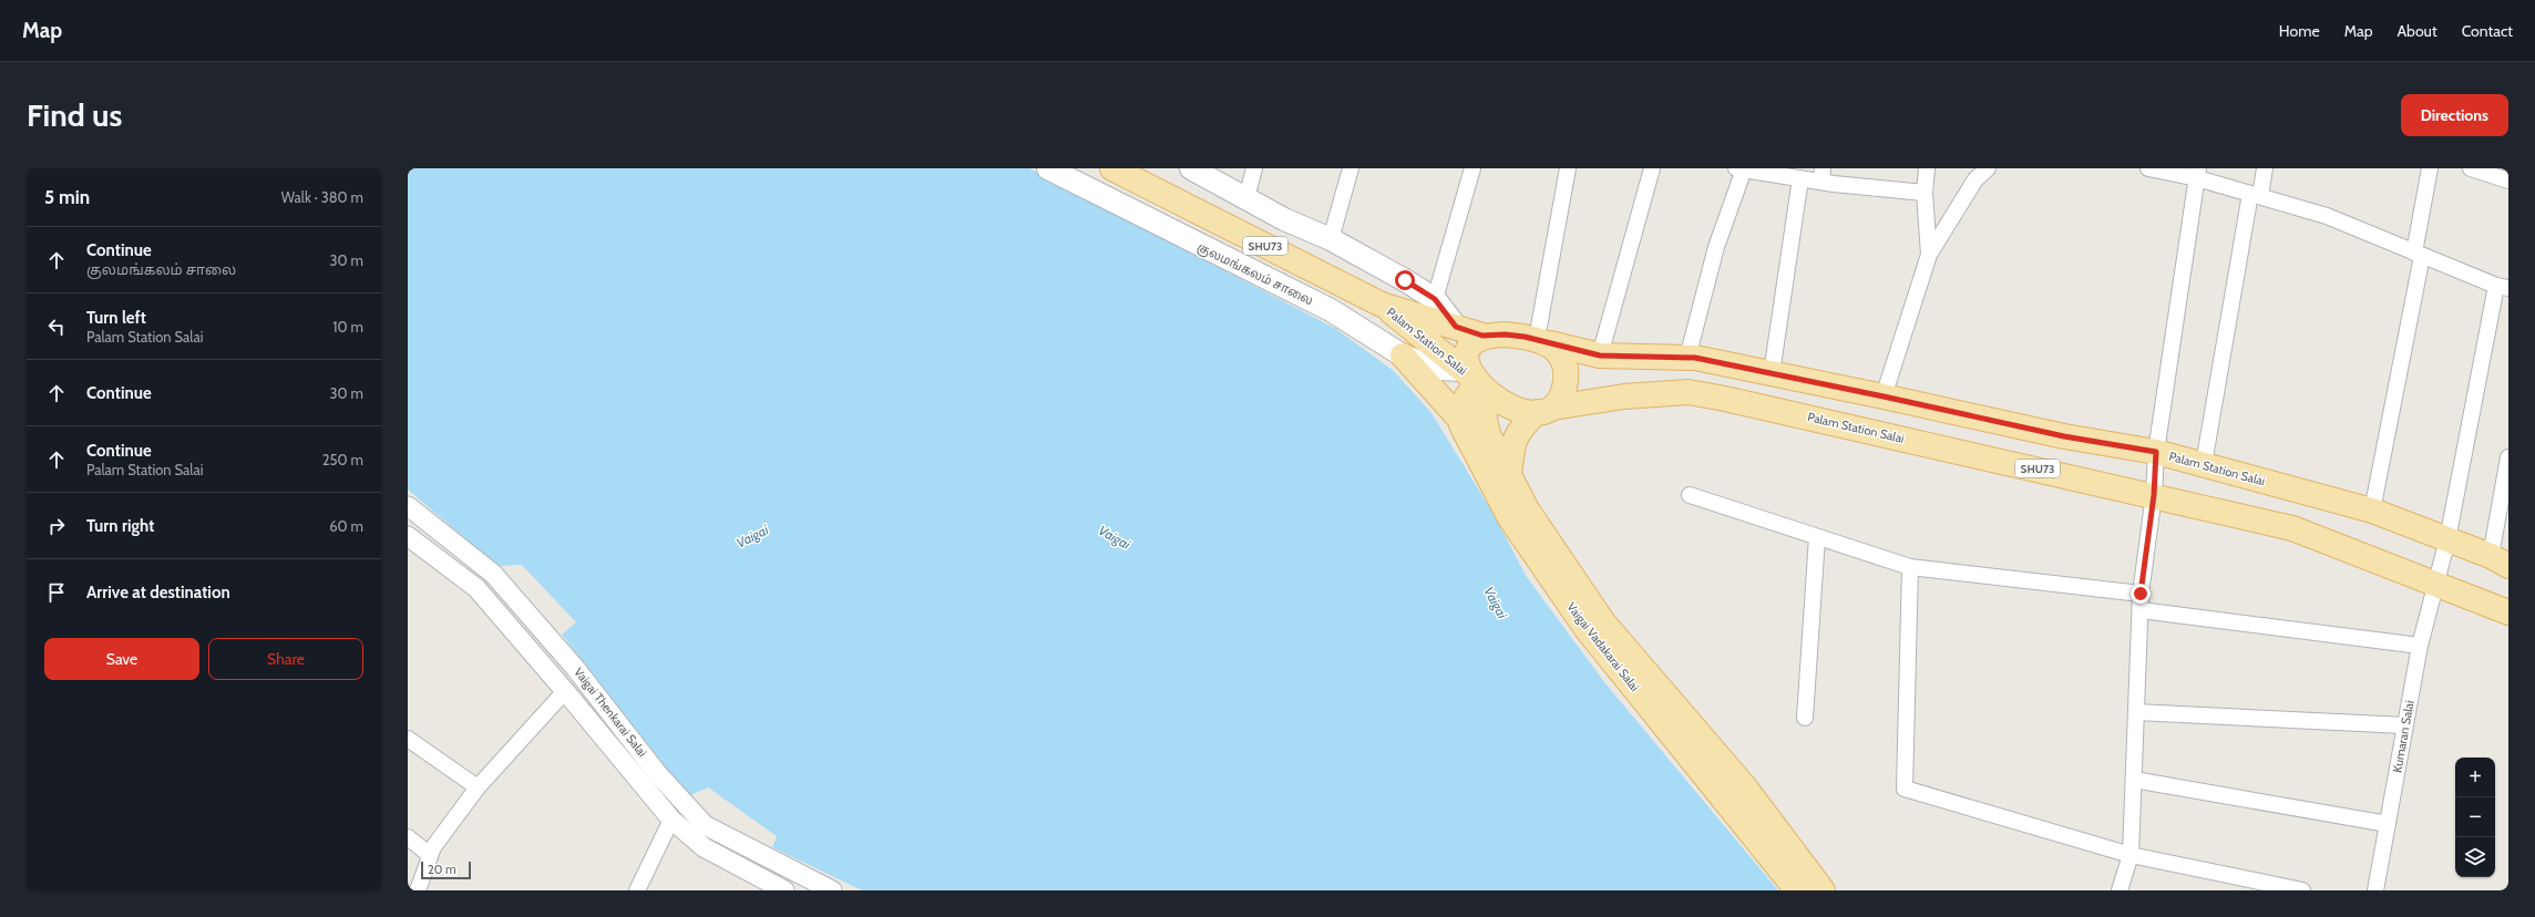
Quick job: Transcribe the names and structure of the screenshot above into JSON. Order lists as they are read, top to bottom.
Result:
{
  "streets": {
    "main road": [
      "SHU73",
      "குலமங்கலம் சாலை",
      "Palam Station Salai",
      "Vaigai Vadakarai Salai"
    ],
    "street": ["Vaigai Thenkarai Salai", "Kumaran Salai"]
  },
  "crossings": [
    ["SHU73", "குலமங்கலம் சாலை"],
    ["SHU73", "Palam Station Salai"],
    ["SHU73", "Vaigai Vadakarai Salai"],
    ["குலமங்கலம் சாலை", "Palam Station Salai"],
    ["குலமங்கலம் சாலை", "Vaigai Vadakarai Salai"],
    ["Palam Station Salai", "Vaigai Vadakarai Salai"],
    ["Palam Station Salai", "Kumaran Salai"]
  ],
  "water": ["Vaigai"],
  "scale_bar": "20 m",
  "page": {
    "header": "Map",
    "nav": [
      "Home",
      "Map",
      "About",
      "Contact"
    ],
    "buttons": [
      "Directions",
      ["Save", "Share"]
    ],
    "title": "Find us",
    "heading": ["5 min", "Walk · 380 m"],
    "list": [
      ["Continue", "குலமங்கலம் சாலை", "30 m"],
      ["Turn left", "Palam Station Salai", "10 m"],
      ["Continue", "30 m"],
      ["Continue", "Palam Station Salai", "250 m"],
      ["Turn right", "60 m"],
      "Arrive at destination"
    ],
    "map_buttons": ["+", "−"],
    "scale": "20 m"
  }
}
